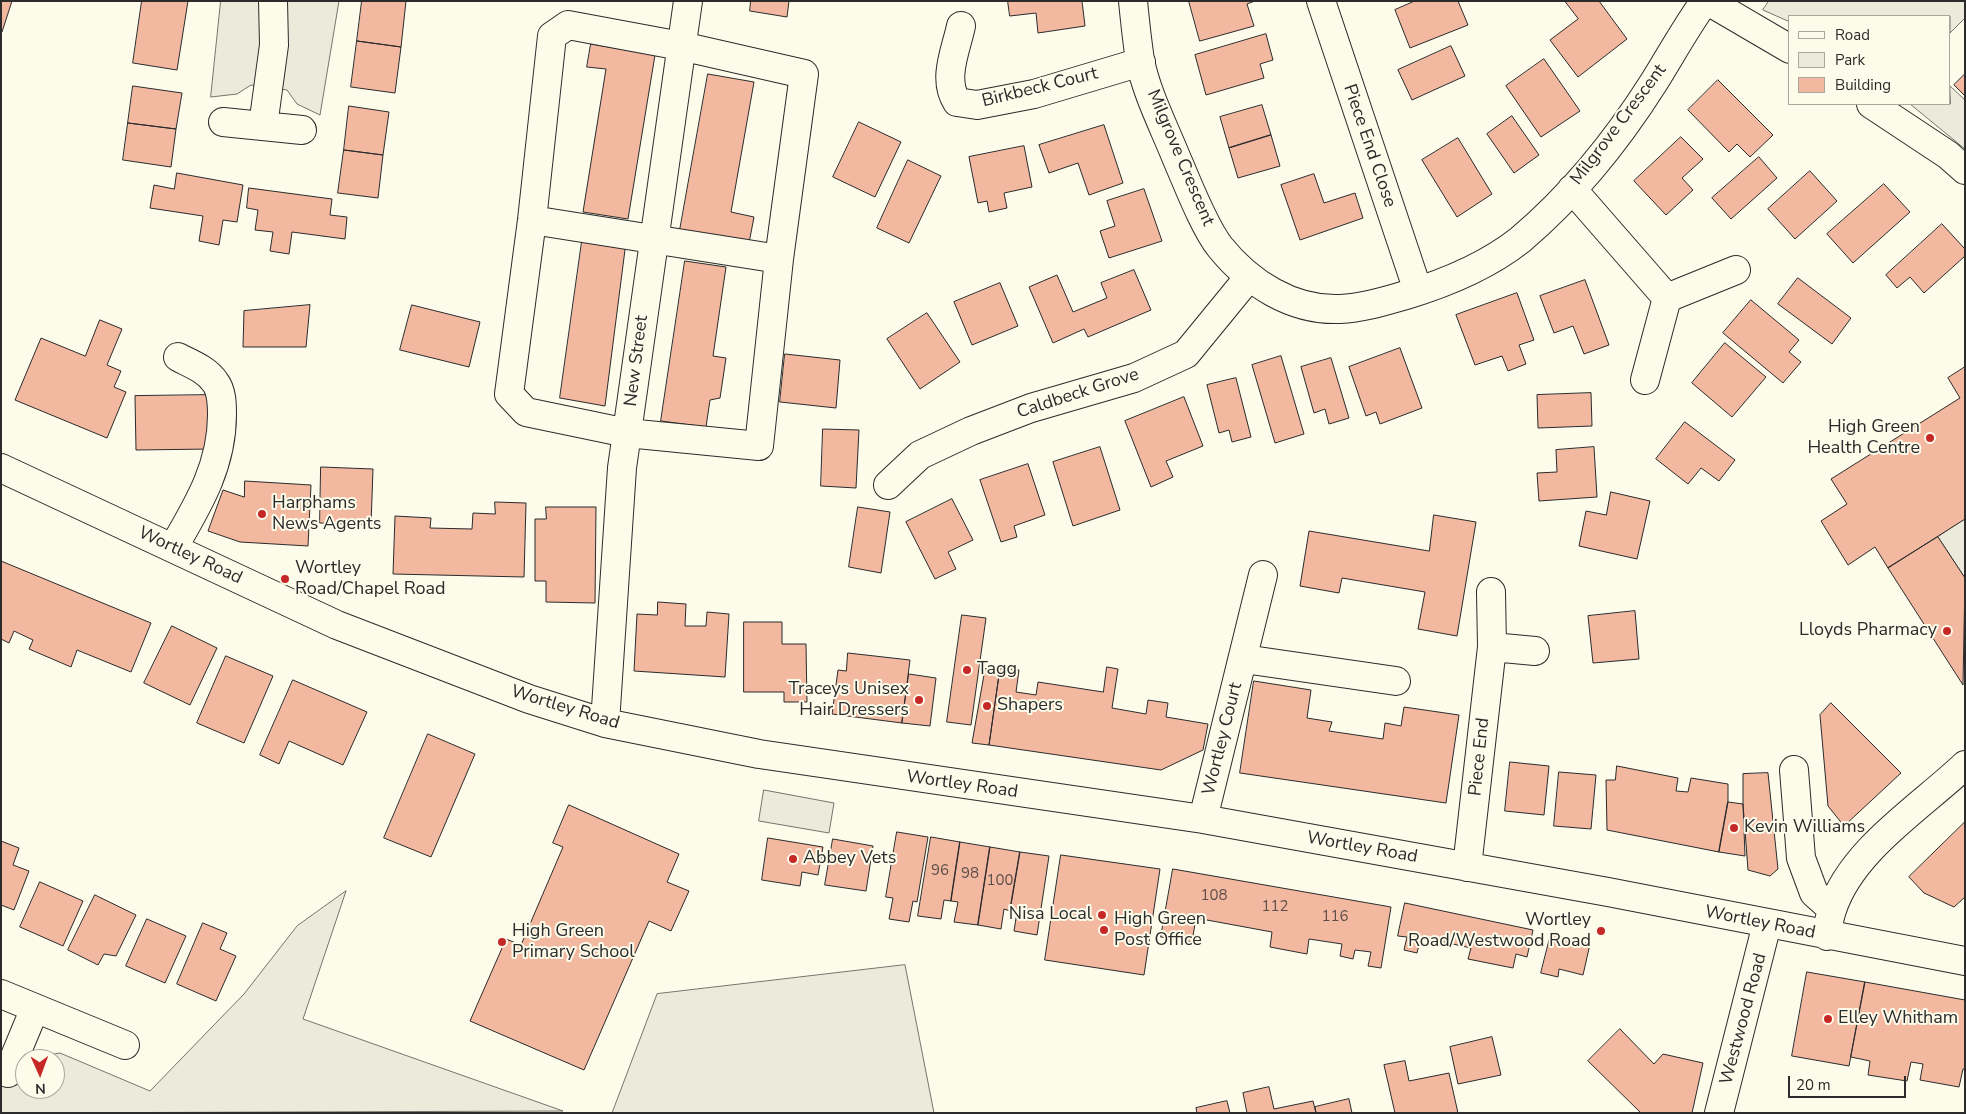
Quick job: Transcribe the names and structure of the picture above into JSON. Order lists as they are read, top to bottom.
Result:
{
  "streets": {
    "street": [
      "Birkbeck Court",
      "Milgrove Crescent",
      "Piece End Close",
      "New Street",
      "Caldbeck Grove",
      "Wortley Road",
      "Wortley Court",
      "Piece End",
      "Westwood Road"
    ]
  },
  "crossings": [
    ["Birkbeck Court", "Milgrove Crescent"],
    ["Milgrove Crescent", "Piece End Close"],
    ["Milgrove Crescent", "Caldbeck Grove"],
    ["New Street", "Wortley Road"],
    ["Wortley Road", "Wortley Court"],
    ["Wortley Road", "Piece End"],
    ["Wortley Road", "Westwood Road"]
  ],
  "places": [
    "High Green Health Centre",
    "Harphams News Agents",
    "Wortley Road/Chapel Road",
    "Lloyds Pharmacy",
    "Tagg",
    "Traceys Unisex Hair Dressers",
    "Shapers",
    "Kevin Williams",
    "Abbey Vets",
    "Nisa Local",
    "High Green Post Office",
    "Wortley Road/Westwood Road",
    "High Green Primary School",
    "Elley Whitham"
  ],
  "house_numbers": [
    "96",
    "98",
    "100",
    "108",
    "112",
    "116"
  ],
  "legend": ["Road", "Park", "Building"],
  "scale_bar": "20 m",
  "north": "bottom"
}
